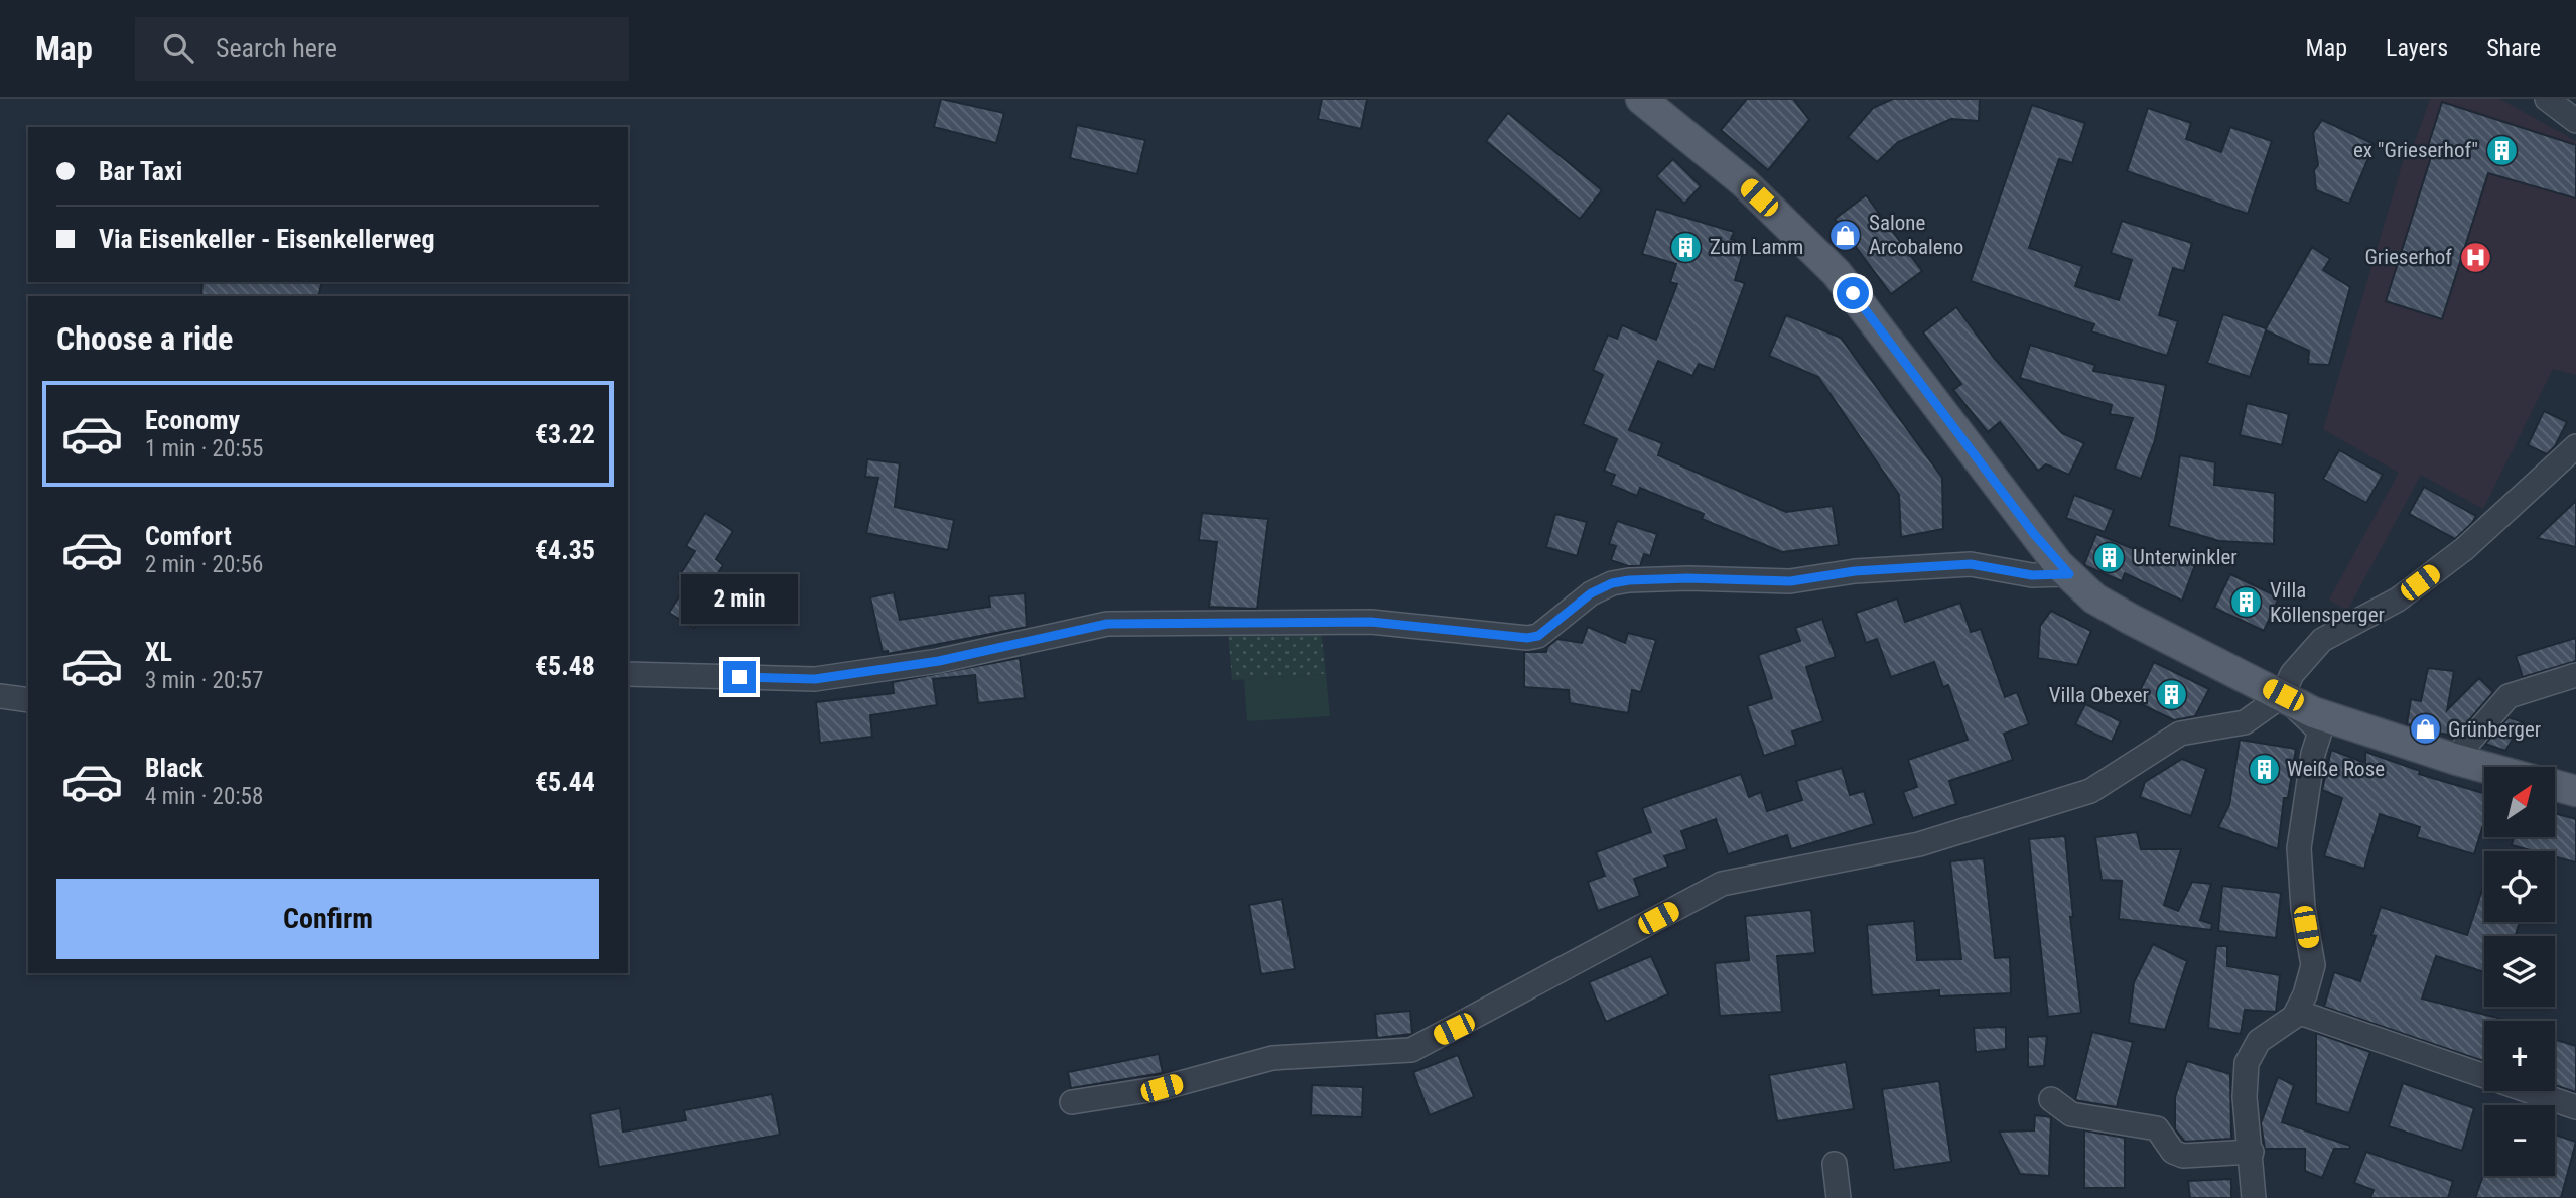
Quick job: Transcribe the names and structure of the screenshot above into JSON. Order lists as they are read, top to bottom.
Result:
{
  "places": {
    "building": [
      "ex \"Grieserhof\"",
      "Zum Lamm",
      "Unterwinkler",
      "Villa Köllensperger",
      "Villa Obexer",
      "Weiße Rose"
    ],
    "shop": ["Salone Arcobaleno", "Grünberger"],
    "hospital": ["Grieserhof"]
  },
  "north": "top right",
  "page": {
    "header": "Map",
    "search": "Search here",
    "nav": ["Map", "Layers", "Share"],
    "banner": ["Bar Taxi", "Via Eisenkeller - Eisenkellerweg"],
    "heading": "Choose a ride",
    "list": [
      {
        "name": "Economy",
        "note": "1 min · 20:55",
        "value": "€3.22"
      },
      {
        "name": "Comfort",
        "note": "2 min · 20:56",
        "value": "€4.35"
      },
      {
        "name": "XL",
        "note": "3 min · 20:57",
        "value": "€5.48"
      },
      {
        "name": "Black",
        "note": "4 min · 20:58",
        "value": "€5.44"
      }
    ],
    "bubble": "2 min",
    "map_buttons": ["+", "−"],
    "buttons": "Confirm"
  }
}
